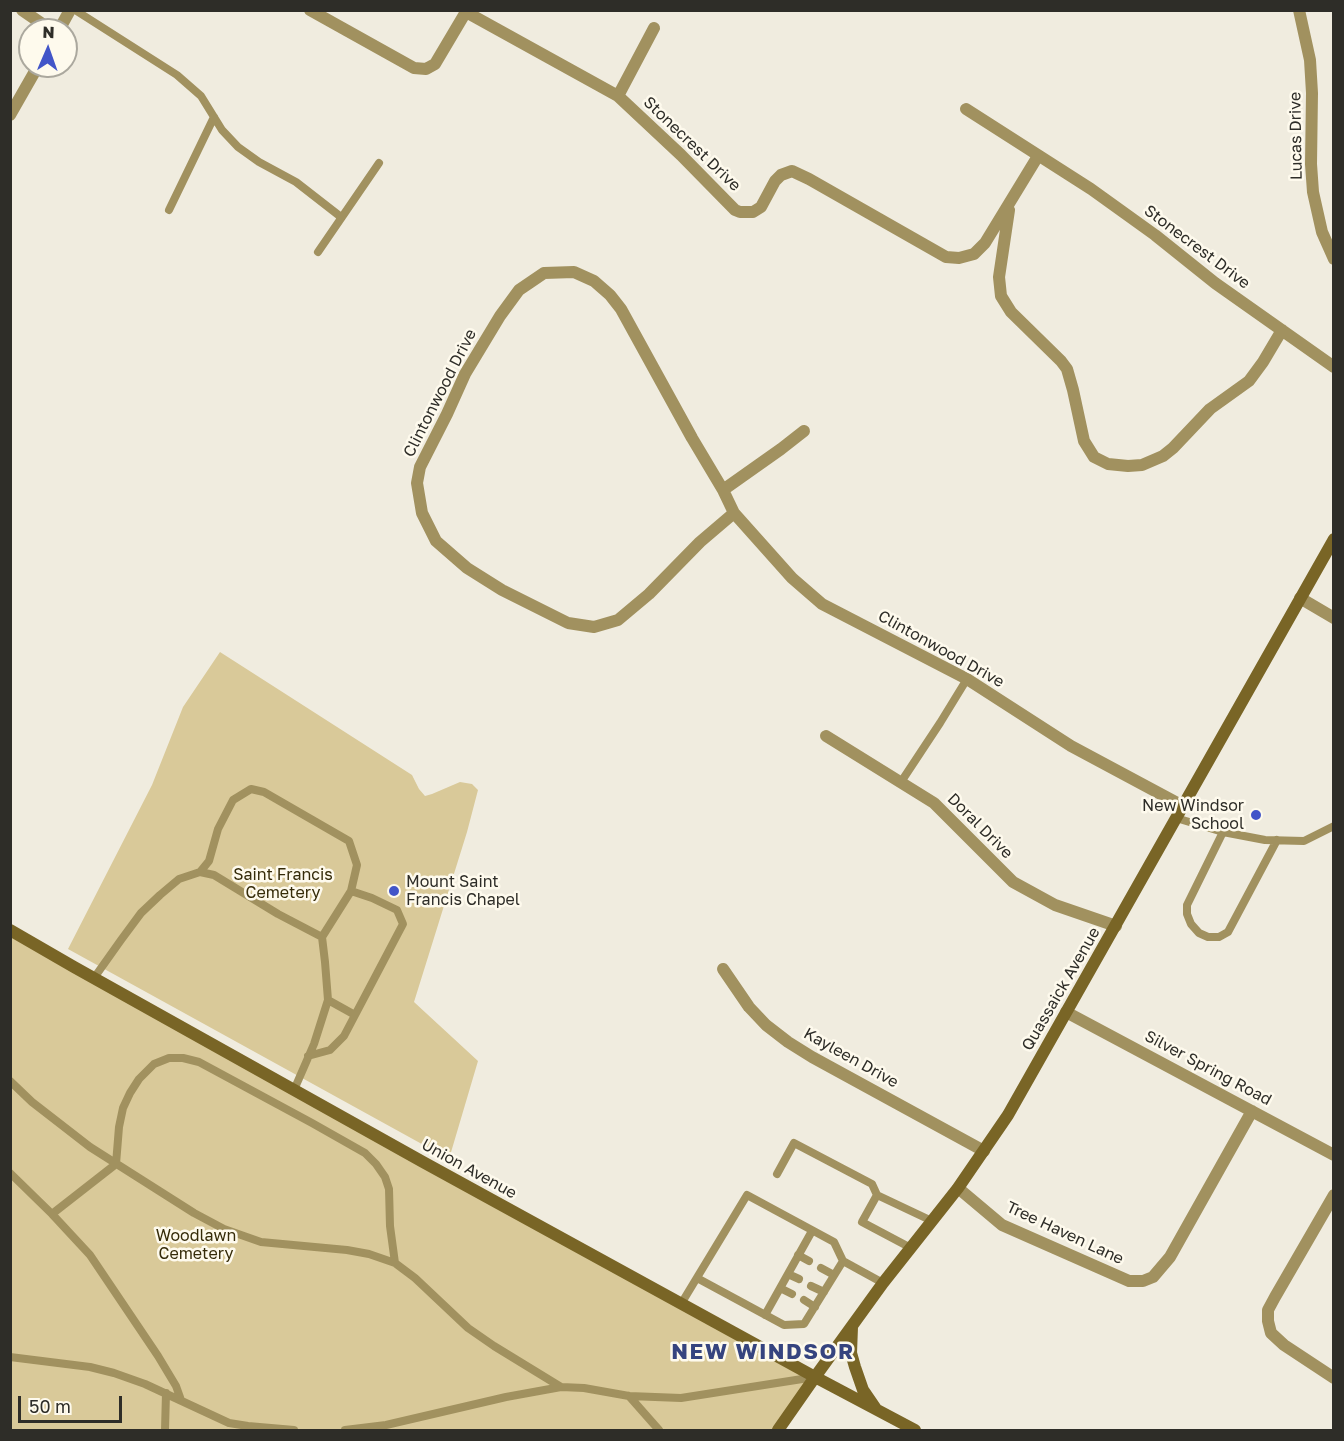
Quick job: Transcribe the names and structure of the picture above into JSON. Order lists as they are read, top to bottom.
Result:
{
  "streets": {
    "main road": ["Quassaick Avenue", "Union Avenue"],
    "street": [
      "Lucas Drive",
      "Stonecrest Drive",
      "Clintonwood Drive",
      "Doral Drive",
      "Kayleen Drive",
      "Silver Spring Road",
      "Tree Haven Lane"
    ]
  },
  "crossings": [
    ["Clintonwood Drive", "Quassaick Avenue"],
    ["Doral Drive", "Quassaick Avenue"],
    ["Quassaick Avenue", "Kayleen Drive"],
    ["Quassaick Avenue", "Silver Spring Road"],
    ["Quassaick Avenue", "Union Avenue"],
    ["Quassaick Avenue", "Tree Haven Lane"],
    ["Silver Spring Road", "Tree Haven Lane"]
  ],
  "districts": ["NEW WINDSOR"],
  "parks": ["Saint Francis Cemetery", "Woodlawn Cemetery"],
  "places": ["New Windsor School", "Mount Saint Francis Chapel"],
  "scale_bar": "50 m",
  "north": "top"
}
